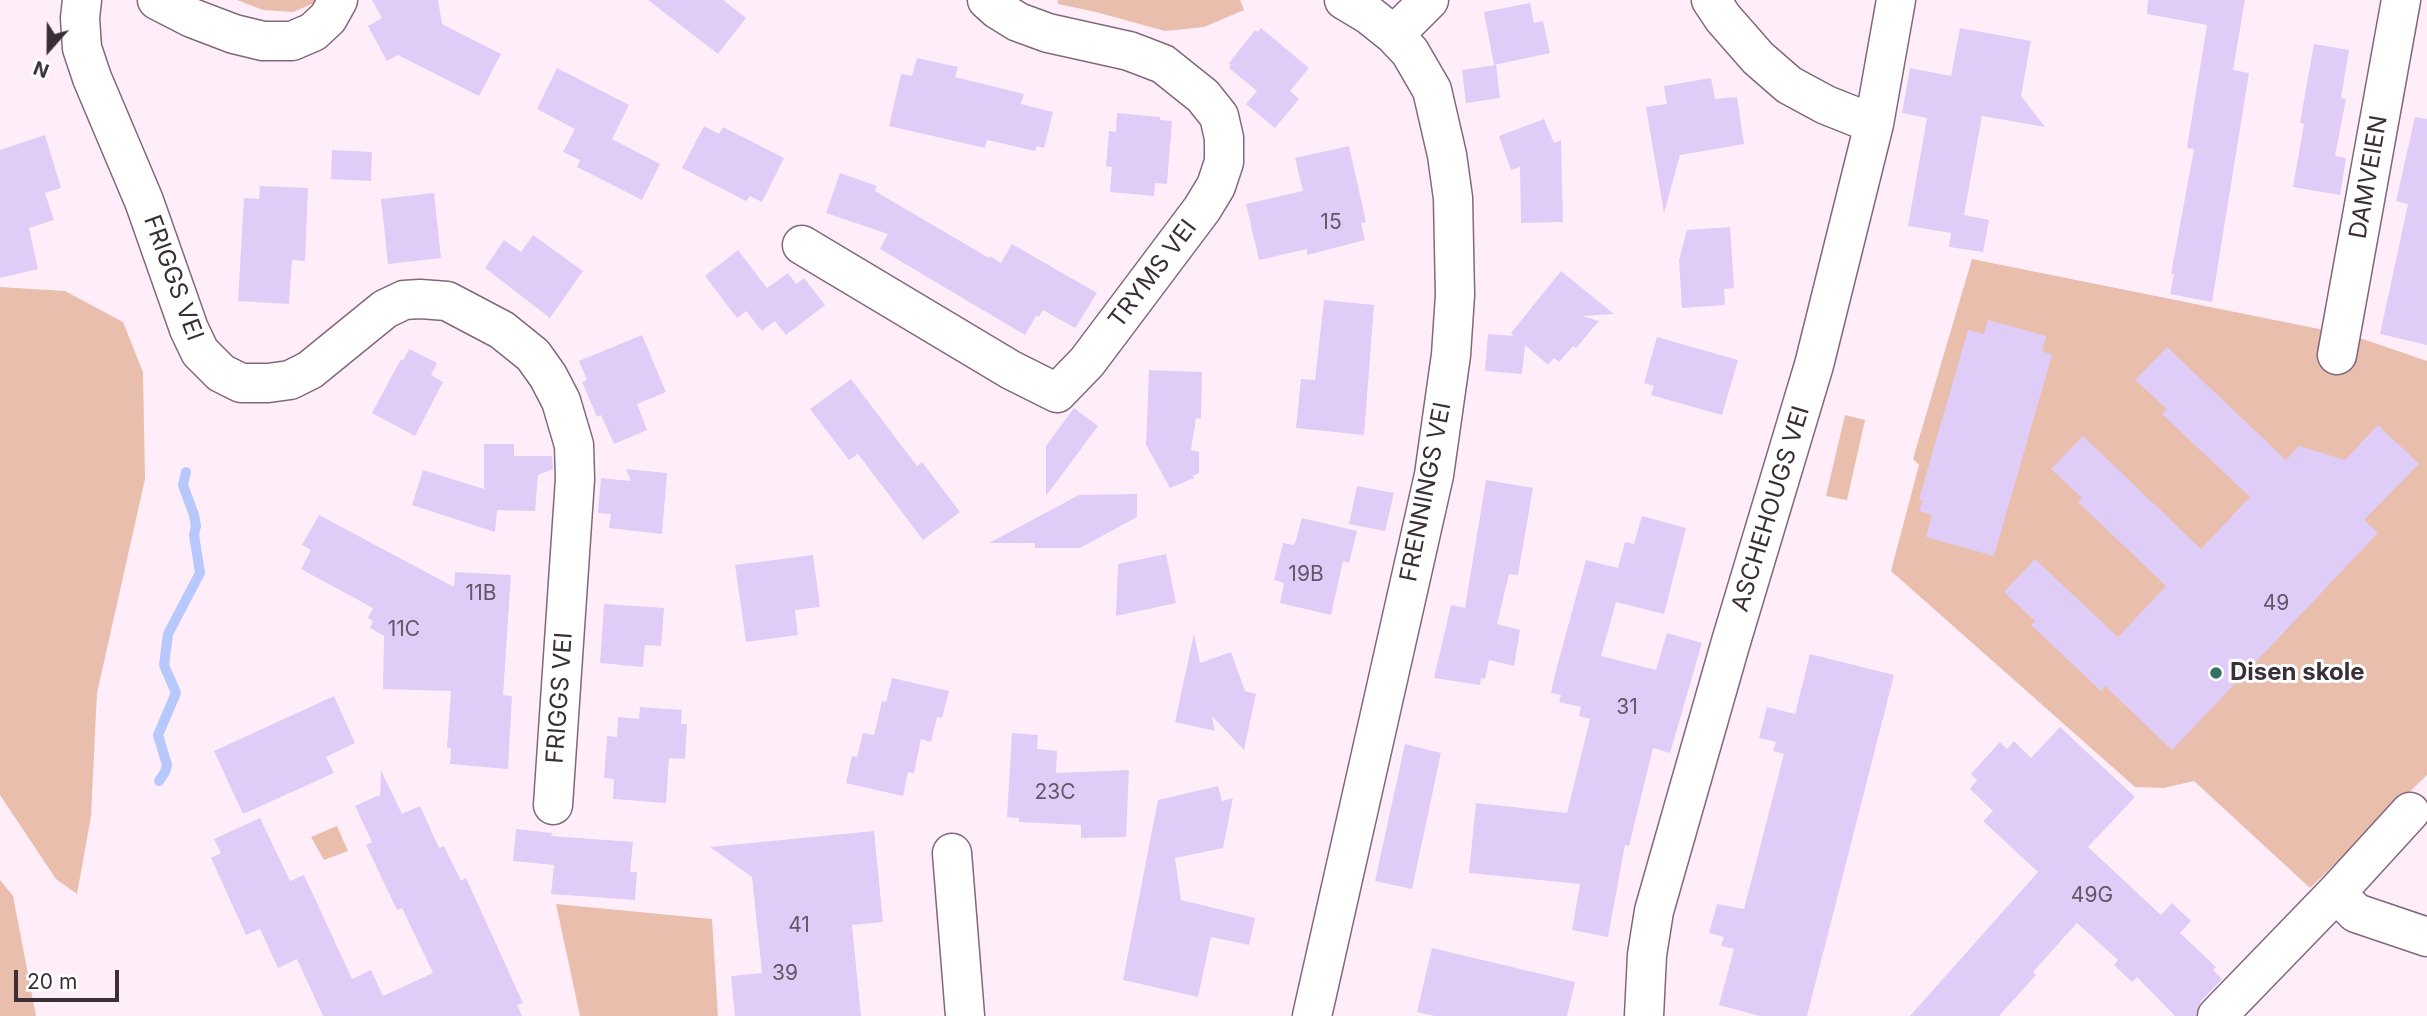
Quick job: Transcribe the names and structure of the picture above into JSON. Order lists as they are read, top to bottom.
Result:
{
  "streets": {
    "street": [
      "DAMVEIEN",
      "TRYMS VEI",
      "FRIGGS VEI",
      "FRENNINGS VEI",
      "ASCHEHOUGS VEI"
    ]
  },
  "places": ["Disen skole"],
  "house_numbers": [
    "15",
    "19B",
    "11B",
    "49",
    "11C",
    "31",
    "23C",
    "49G",
    "41",
    "39"
  ],
  "scale_bar": "20 m",
  "north": "bottom"
}
